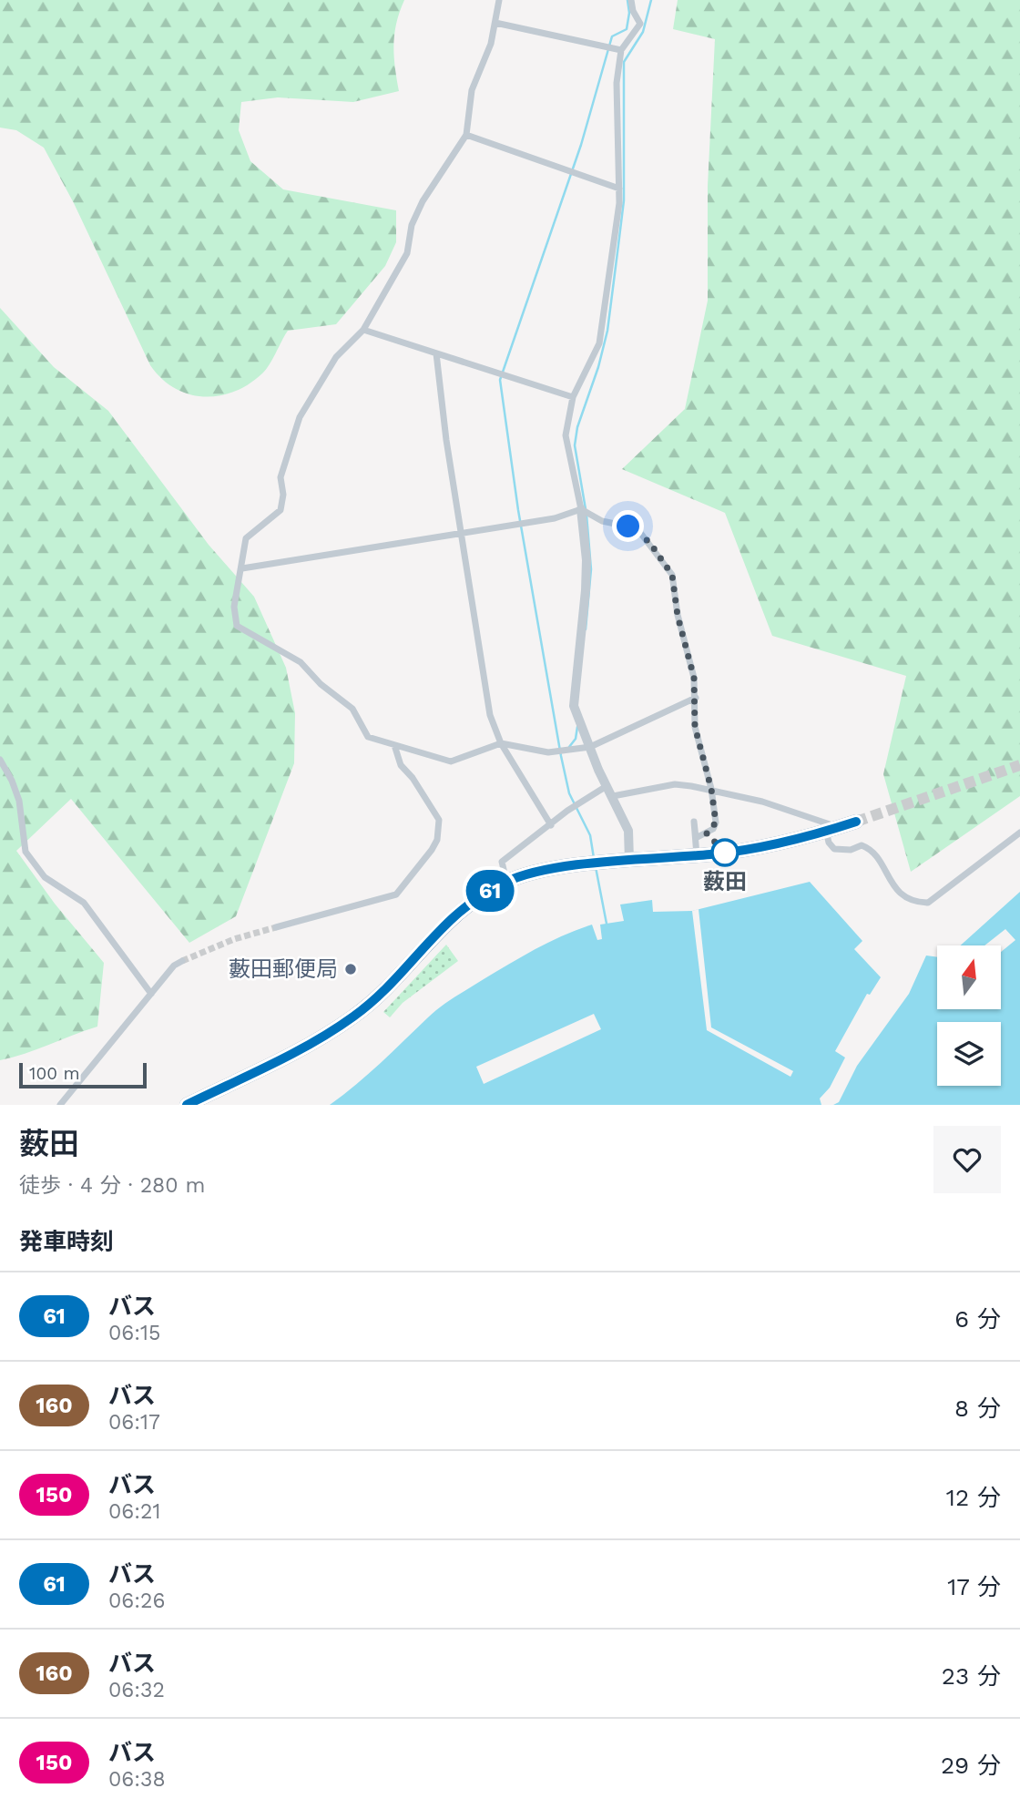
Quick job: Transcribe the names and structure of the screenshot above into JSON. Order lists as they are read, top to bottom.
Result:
{
  "places": ["薮田", "藪田郵便局"],
  "lines": ["bus line 61"],
  "scale_bar": "100 m",
  "north": "top",
  "page": {
    "on_map": "61",
    "scale": "100 m",
    "heading": [
      ["薮田", "徒歩 · 4 分 · 280 m"],
      "発車時刻"
    ],
    "list": [
      {
        "mark": "61",
        "name": "バス",
        "note": "06:15",
        "value": "6 分"
      },
      {
        "mark": "160",
        "name": "バス",
        "note": "06:17",
        "value": "8 分"
      },
      {
        "mark": "150",
        "name": "バス",
        "note": "06:21",
        "value": "12 分"
      },
      {
        "mark": "61",
        "name": "バス",
        "note": "06:26",
        "value": "17 分"
      },
      {
        "mark": "160",
        "name": "バス",
        "note": "06:32",
        "value": "23 分"
      },
      {
        "mark": "150",
        "name": "バス",
        "note": "06:38",
        "value": "29 分"
      }
    ]
  }
}
